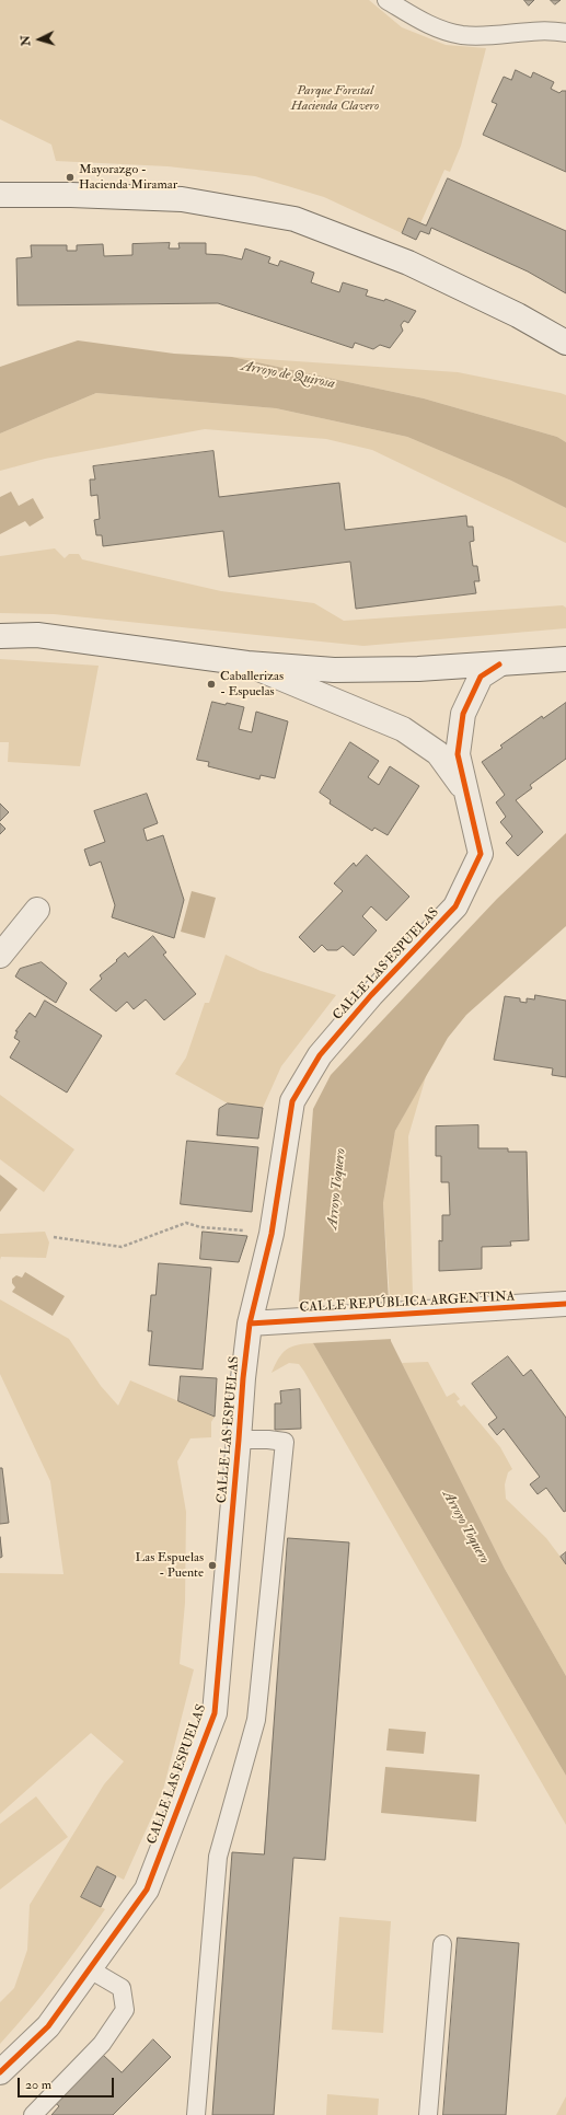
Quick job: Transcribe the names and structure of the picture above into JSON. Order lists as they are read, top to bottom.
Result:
{
  "streets": {
    "street": ["CALLE LAS ESPUELAS", "CALLE REPÚBLICA ARGENTINA"]
  },
  "crossings": [
    ["CALLE LAS ESPUELAS", "CALLE REPÚBLICA ARGENTINA"]
  ],
  "water": ["Arroyo de Quirosa", "Arroyo Toquero"],
  "parks": ["Parque Forestal Hacienda Clavero"],
  "places": ["Mayorazgo - Hacienda Miramar", "Caballerizas - Espuelas", "Las Espuelas - Puente"],
  "scale_bar": "20 m",
  "north": "left"
}
